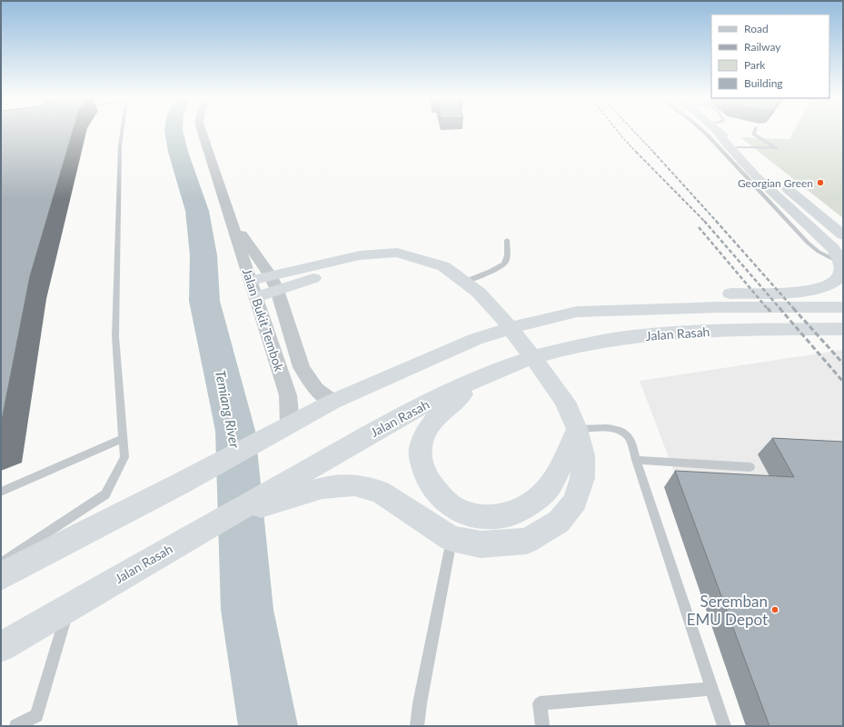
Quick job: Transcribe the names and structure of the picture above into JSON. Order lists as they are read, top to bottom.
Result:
{
  "streets": {
    "highway": ["Jalan Rasah"],
    "street": ["Jalan Bukit Tembok"]
  },
  "crossings": [
    ["Jalan Bukit Tembok", "Jalan Rasah"]
  ],
  "water": ["Temiang River"],
  "places": ["Georgian Green", "Seremban EMU Depot"],
  "legend": [
    "Road",
    "Railway",
    "Park",
    "Building"
  ]
}
